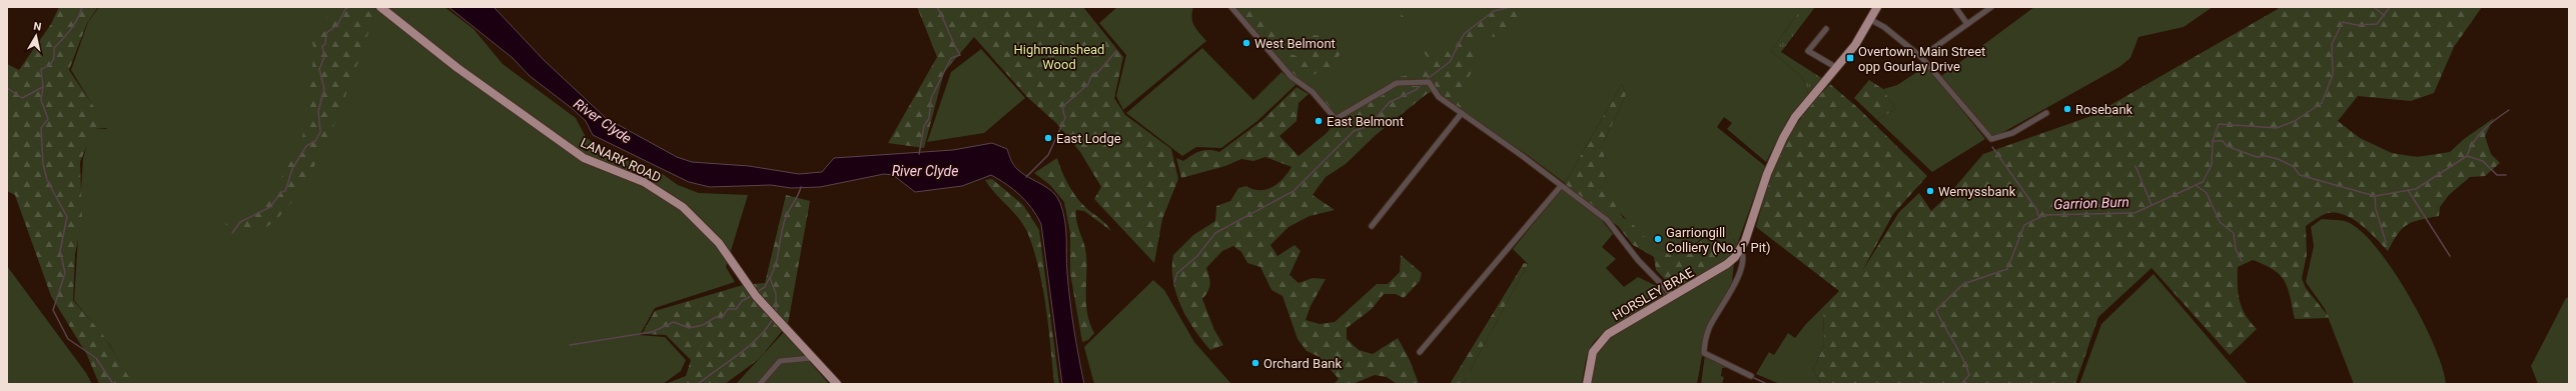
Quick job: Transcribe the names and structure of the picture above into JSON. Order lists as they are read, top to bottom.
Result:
{
  "streets": {
    "main road": ["LANARK ROAD", "HORSLEY BRAE"]
  },
  "water": ["River Clyde", "Garrion Burn"],
  "parks": ["Highmainshead Wood"],
  "places": {
    "other": [
      "West Belmont",
      "Rosebank",
      "East Belmont",
      "East Lodge",
      "Wemyssbank",
      "Garriongill Colliery (No. 1 Pit)",
      "Orchard Bank"
    ],
    "transit": ["Overtown, Main Street opp Gourlay Drive"]
  },
  "north": "top"
}
